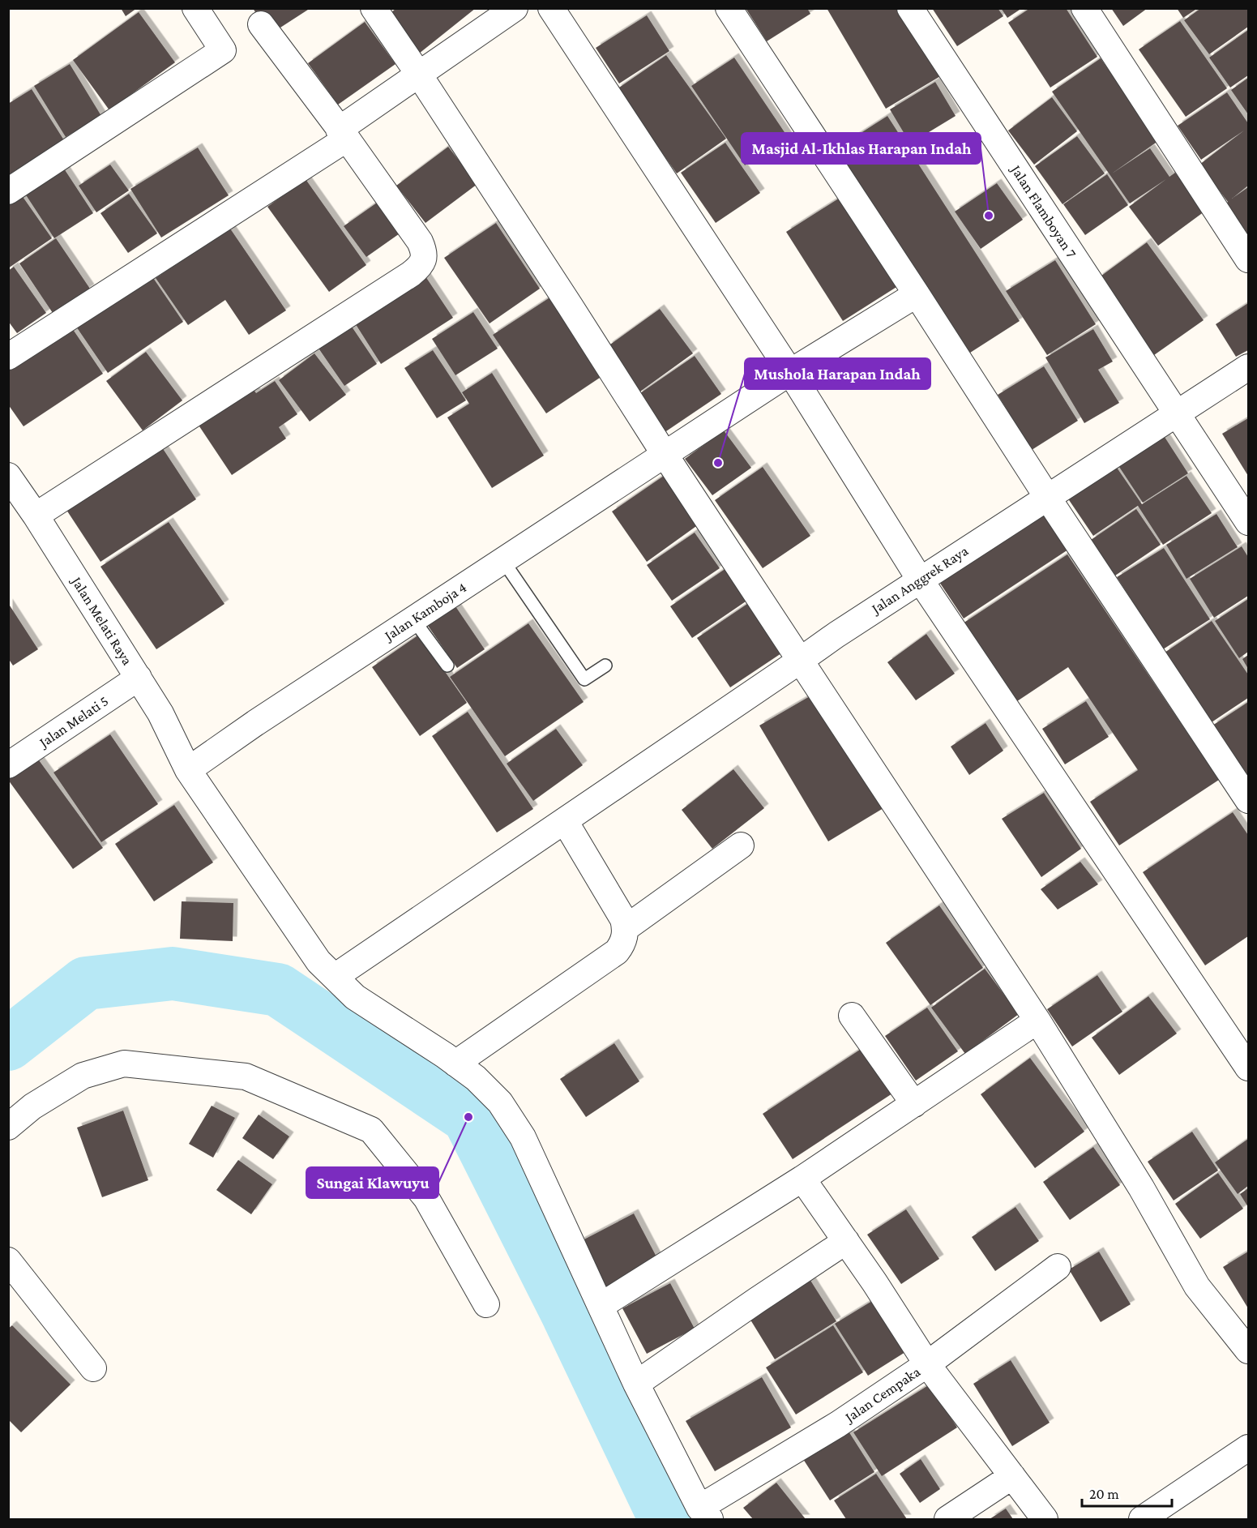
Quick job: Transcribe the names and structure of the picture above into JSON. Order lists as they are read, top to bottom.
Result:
{
  "streets": {
    "street": [
      "Jalan Flamboyan 7",
      "Jalan Anggrek Raya",
      "Jalan Kamboja 4",
      "Jalan Melati Raya",
      "Jalan Melati 5",
      "Jalan Cempaka"
    ]
  },
  "crossings": [
    ["Jalan Flamboyan 7", "Jalan Anggrek Raya"],
    ["Jalan Anggrek Raya", "Jalan Melati Raya"],
    ["Jalan Kamboja 4", "Jalan Melati Raya"],
    ["Jalan Melati Raya", "Jalan Melati 5"],
    ["Jalan Melati Raya", "Jalan Cempaka"]
  ],
  "places": ["Masjid Al-Ikhlas Harapan Indah", "Mushola Harapan Indah", "Sungai Klawuyu"],
  "scale_bar": "20 m"
}
